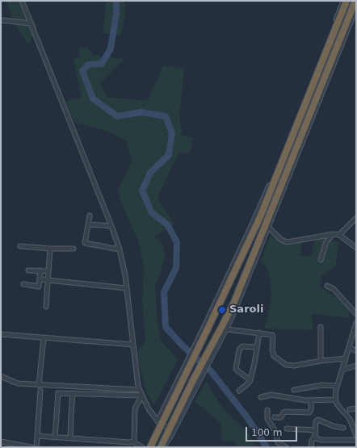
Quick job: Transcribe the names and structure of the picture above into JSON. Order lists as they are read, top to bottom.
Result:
{
  "places": ["Saroli"],
  "scale_bar": "100 m"
}
